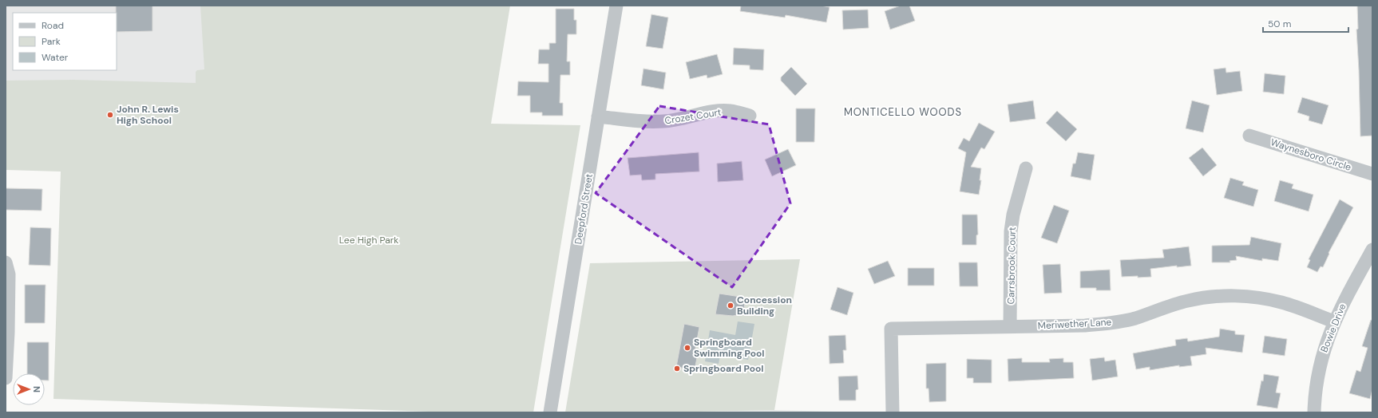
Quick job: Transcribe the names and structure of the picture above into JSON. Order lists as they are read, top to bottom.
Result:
{
  "streets": {
    "street": [
      "Crozet Court",
      "Waynesboro Circle",
      "Deepford Street",
      "Carrsbrook Court",
      "Meriwether Lane",
      "Bowie Drive"
    ]
  },
  "crossings": [
    ["Crozet Court", "Deepford Street"],
    ["Carrsbrook Court", "Meriwether Lane"],
    ["Meriwether Lane", "Bowie Drive"]
  ],
  "districts": ["MONTICELLO WOODS"],
  "parks": ["Lee High Park"],
  "places": [
    "John R. Lewis High School",
    "Concession Building",
    "Springboard Swimming Pool",
    "Springboard Pool"
  ],
  "legend": ["Road", "Park", "Water"],
  "scale_bar": "50 m",
  "north": "right"
}
